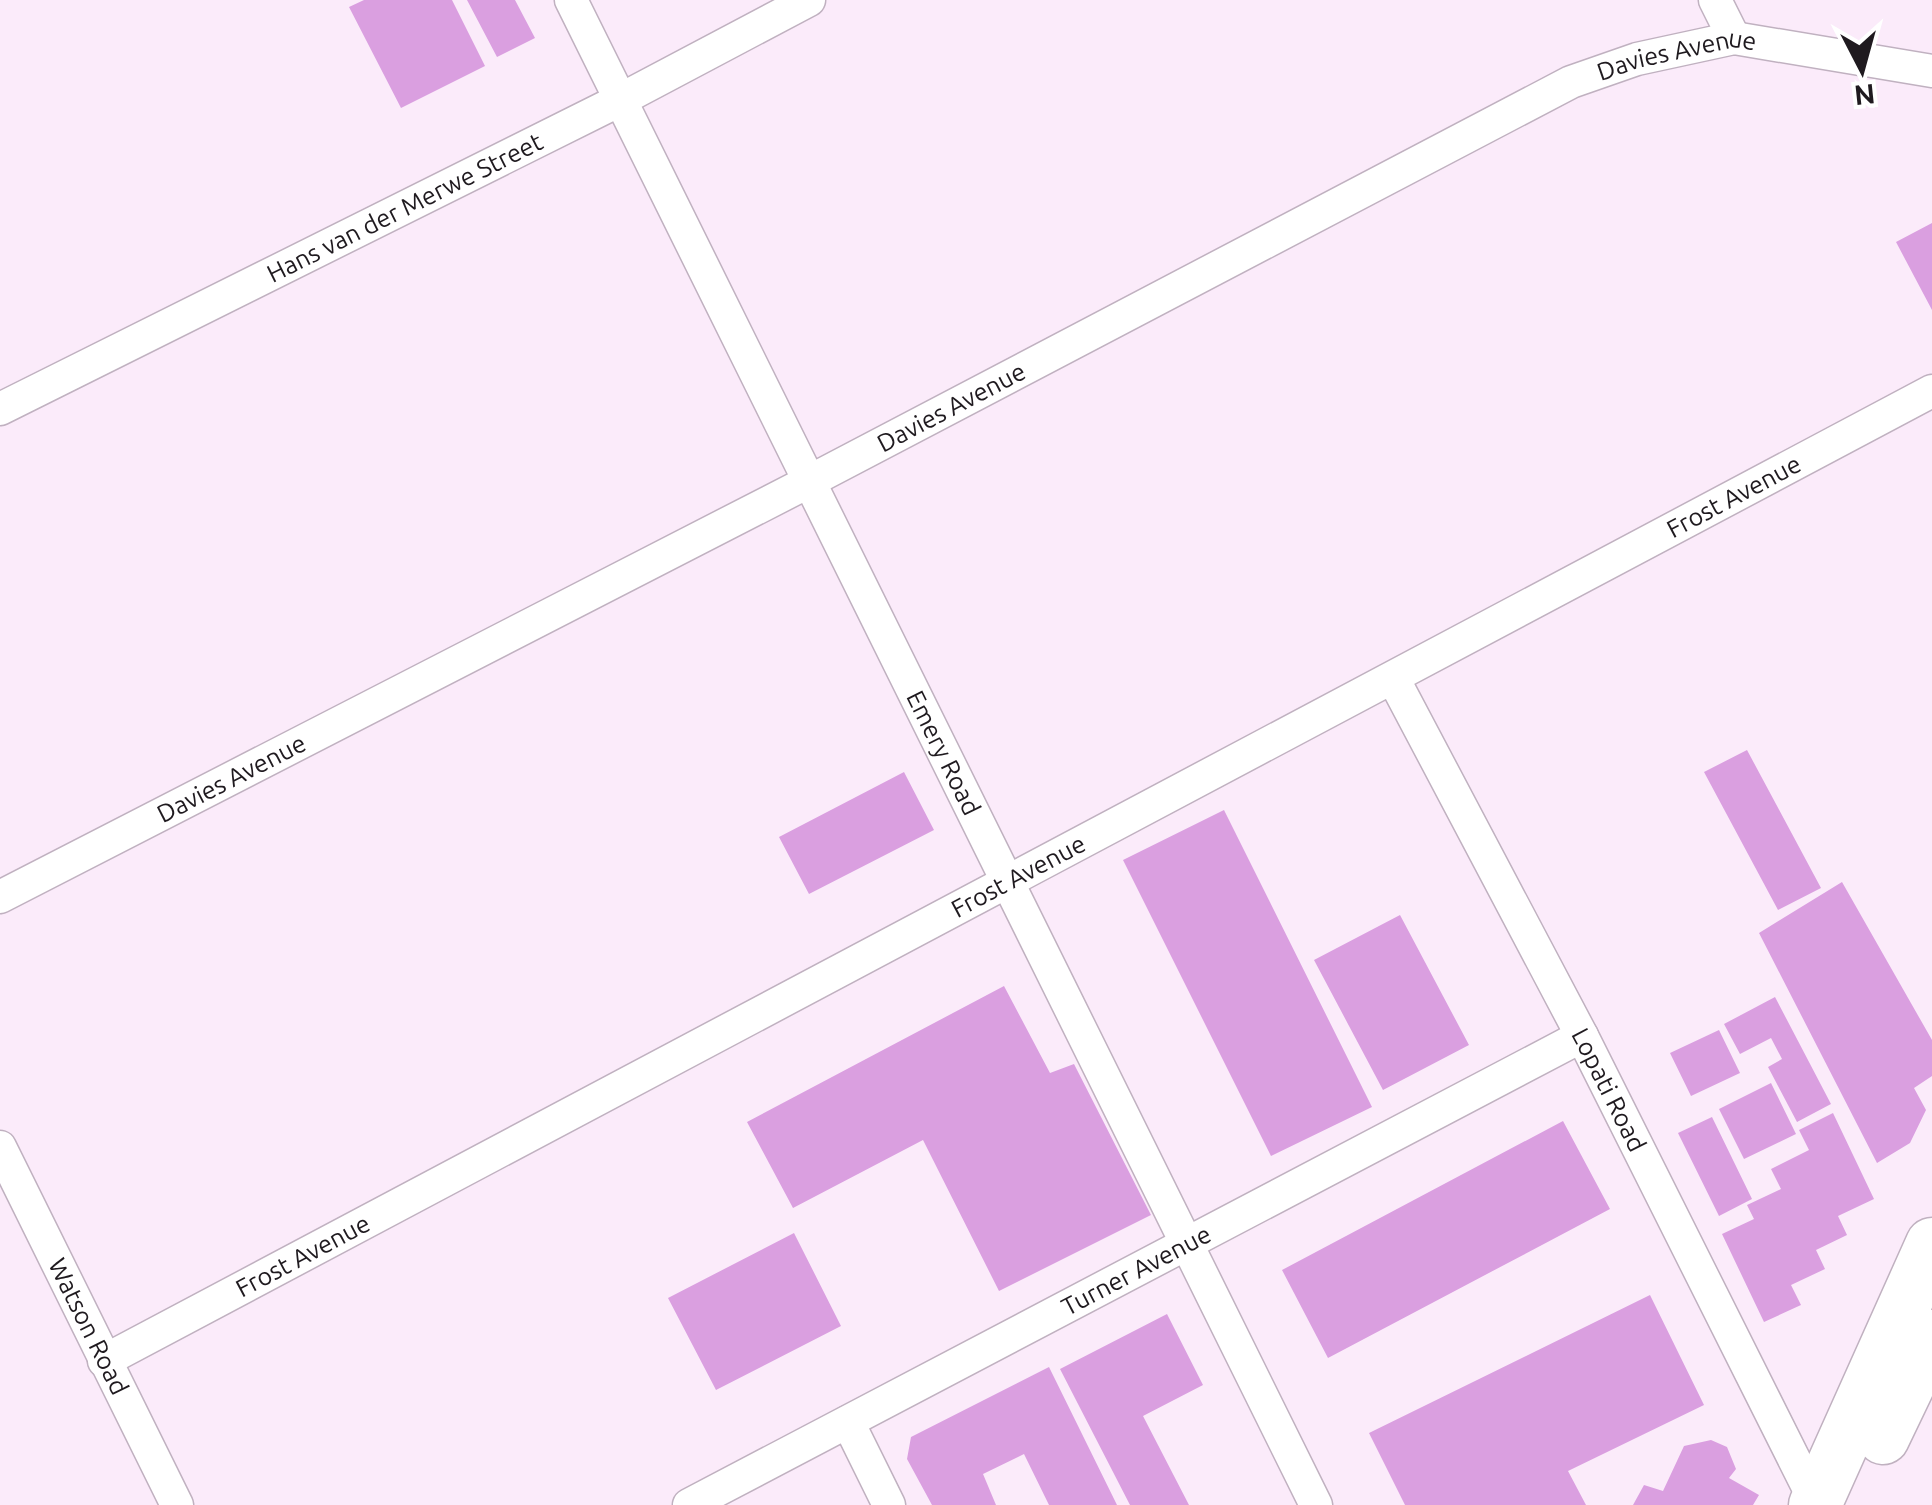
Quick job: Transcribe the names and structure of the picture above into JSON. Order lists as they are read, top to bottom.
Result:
{
  "streets": {
    "street": [
      "Davies Avenue",
      "Hans van der Merwe Street",
      "Frost Avenue",
      "Emery Road",
      "Lopati Road",
      "Turner Avenue",
      "Watson Road"
    ]
  },
  "crossings": [
    ["Davies Avenue", "Emery Road"],
    ["Hans van der Merwe Street", "Emery Road"],
    ["Frost Avenue", "Emery Road"],
    ["Frost Avenue", "Lopati Road"],
    ["Frost Avenue", "Watson Road"],
    ["Emery Road", "Turner Avenue"],
    ["Lopati Road", "Turner Avenue"]
  ],
  "north": "bottom"
}
